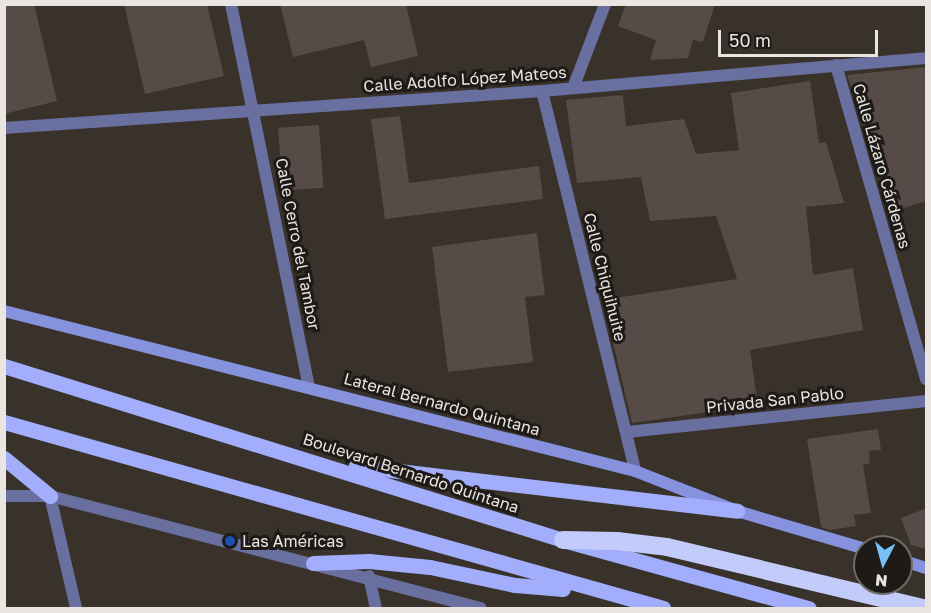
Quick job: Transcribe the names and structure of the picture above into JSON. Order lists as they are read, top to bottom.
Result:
{
  "streets": {
    "main road": ["Boulevard Bernardo Quintana"],
    "street": [
      "Calle Adolfo López Mateos",
      "Calle Lázaro Cárdenas",
      "Calle Cerro del Tambor",
      "Calle Chiquihuite",
      "Privada San Pablo",
      "Lateral Bernardo Quintana"
    ]
  },
  "crossings": [
    ["Calle Adolfo López Mateos", "Calle Lázaro Cárdenas"],
    ["Calle Adolfo López Mateos", "Calle Cerro del Tambor"],
    ["Calle Adolfo López Mateos", "Calle Chiquihuite"],
    ["Calle Cerro del Tambor", "Lateral Bernardo Quintana"],
    ["Calle Chiquihuite", "Privada San Pablo"],
    ["Calle Chiquihuite", "Lateral Bernardo Quintana"]
  ],
  "places": ["Las Américas"],
  "scale_bar": "50 m",
  "north": "bottom"
}
